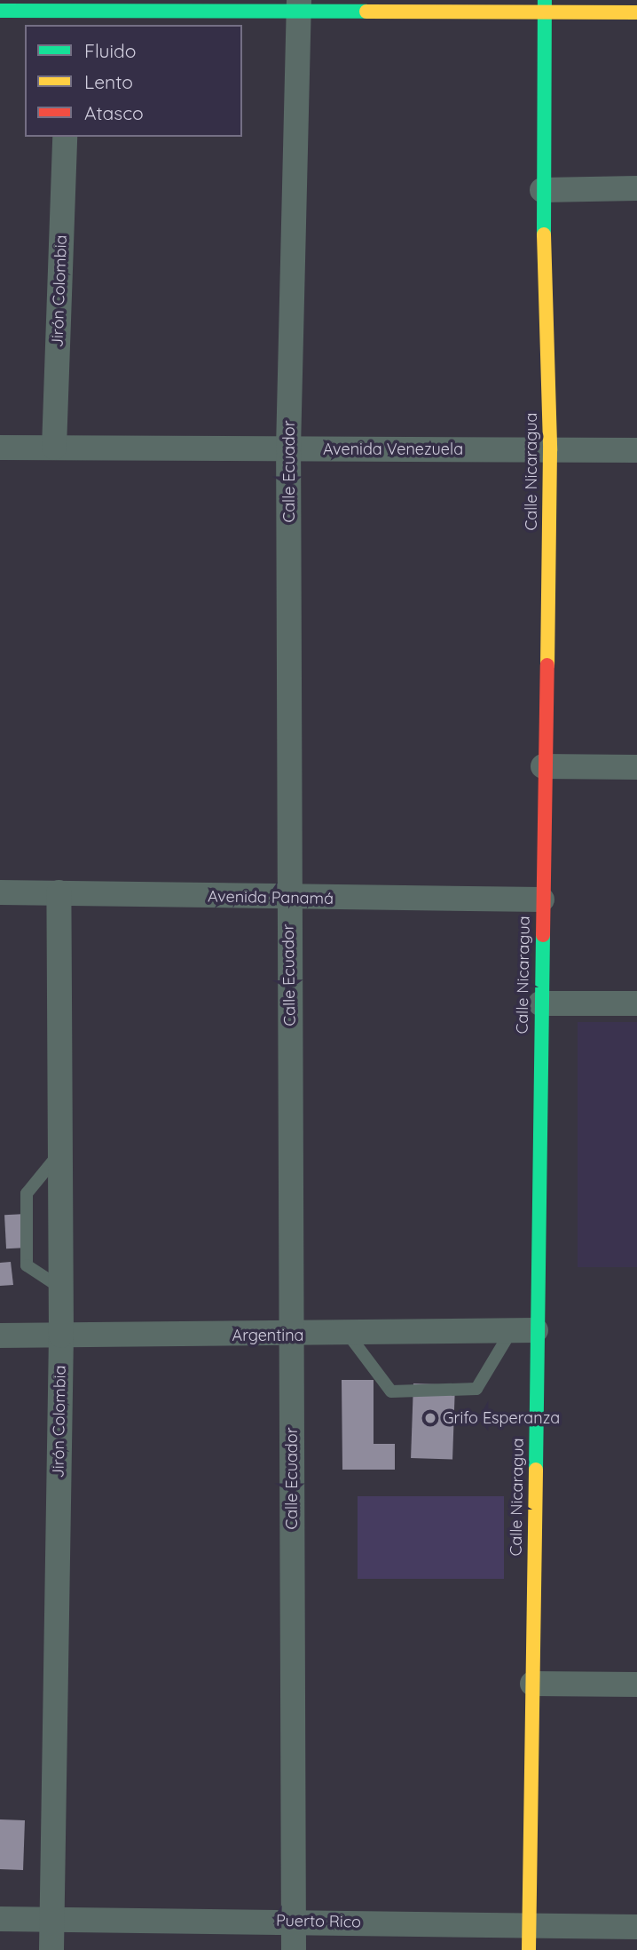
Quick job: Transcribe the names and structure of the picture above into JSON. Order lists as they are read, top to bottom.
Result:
{
  "streets": {
    "street": [
      "Jirón Colombia",
      "Avenida Venezuela",
      "Calle Ecuador",
      "Calle Nicaragua",
      "Avenida Panamá",
      "Argentina",
      "Puerto Rico"
    ]
  },
  "crossings": [
    ["Jirón Colombia", "Avenida Venezuela"],
    ["Jirón Colombia", "Avenida Panamá"],
    ["Jirón Colombia", "Argentina"],
    ["Jirón Colombia", "Puerto Rico"],
    ["Avenida Venezuela", "Calle Ecuador"],
    ["Avenida Venezuela", "Calle Nicaragua"],
    ["Calle Ecuador", "Avenida Panamá"],
    ["Calle Ecuador", "Argentina"],
    ["Calle Ecuador", "Puerto Rico"],
    ["Calle Nicaragua", "Avenida Panamá"],
    ["Calle Nicaragua", "Argentina"],
    ["Calle Nicaragua", "Puerto Rico"]
  ],
  "places": ["Grifo Esperanza"],
  "legend": ["Fluido", "Lento", "Atasco"]
}
